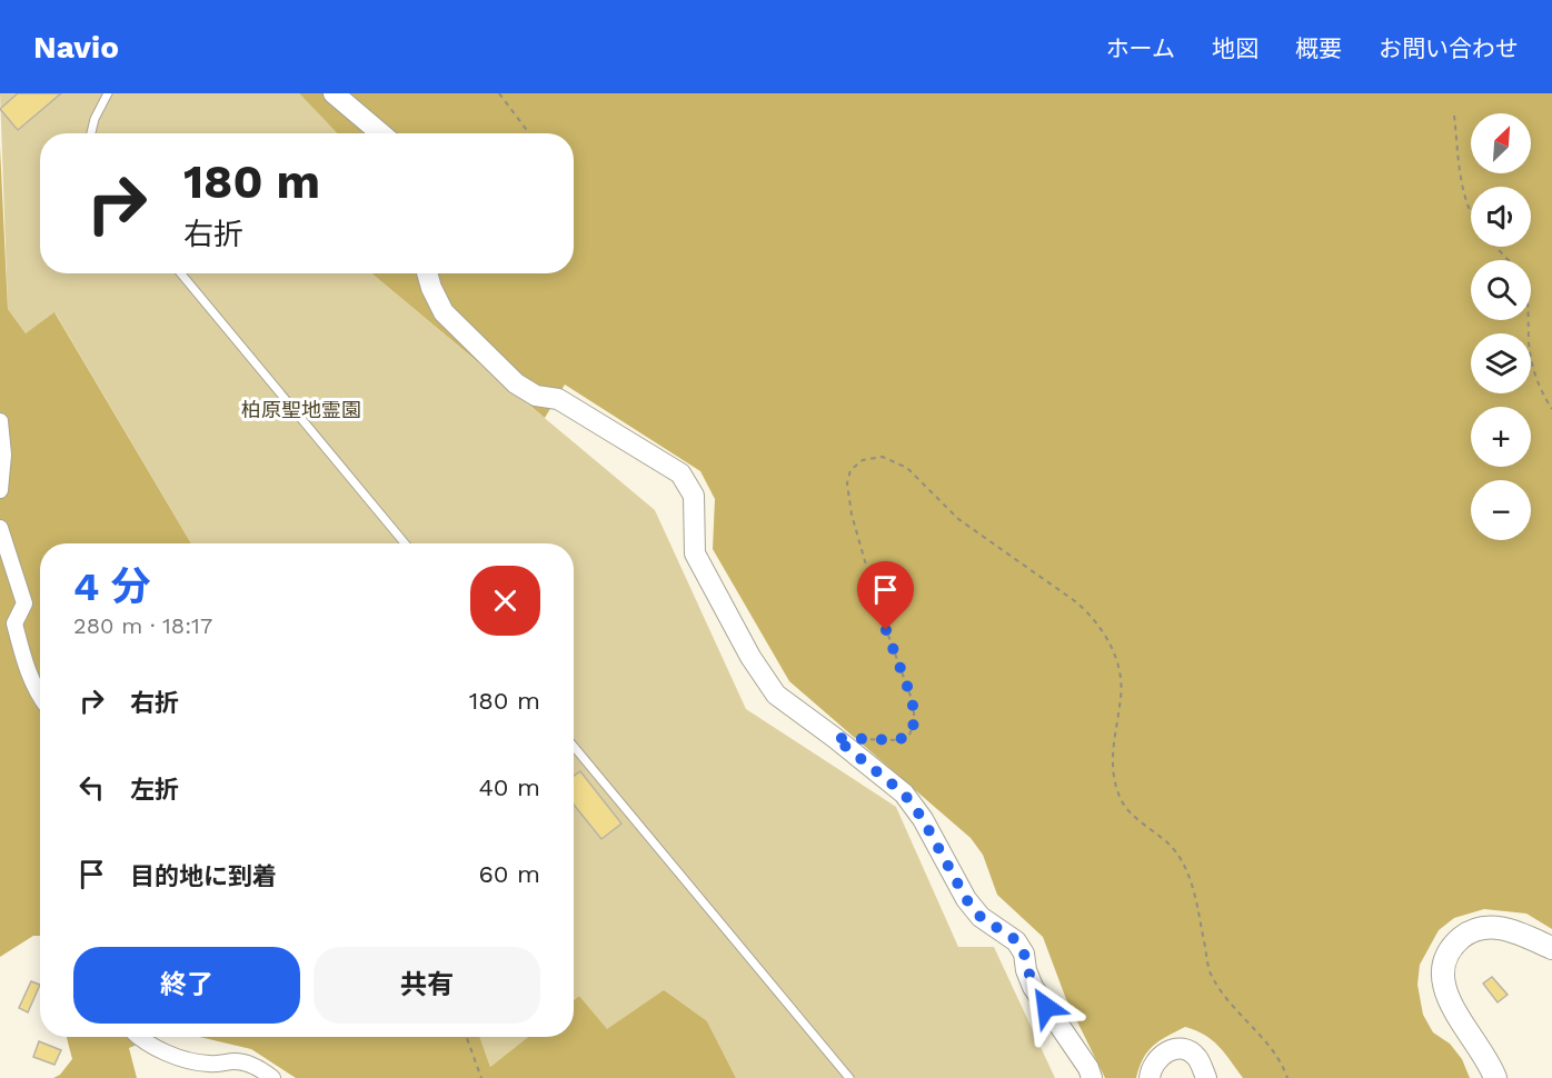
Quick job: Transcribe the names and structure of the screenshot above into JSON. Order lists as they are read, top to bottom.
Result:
{
  "parks": ["柏原聖地霊園"],
  "north": "top right",
  "page": {
    "header": "Navio",
    "nav": [
      "ホーム",
      "地図",
      "概要",
      "お問い合わせ"
    ],
    "map_buttons": ["+", "−"],
    "turn": ["180 m", "右折"],
    "heading": ["4 分", "280 m · 18:17"],
    "list": [
      {
        "name": "右折",
        "value": "180 m"
      },
      {
        "name": "左折",
        "value": "40 m"
      },
      {
        "name": "目的地に到着",
        "value": "60 m"
      }
    ],
    "buttons": ["終了", "共有"]
  }
}
